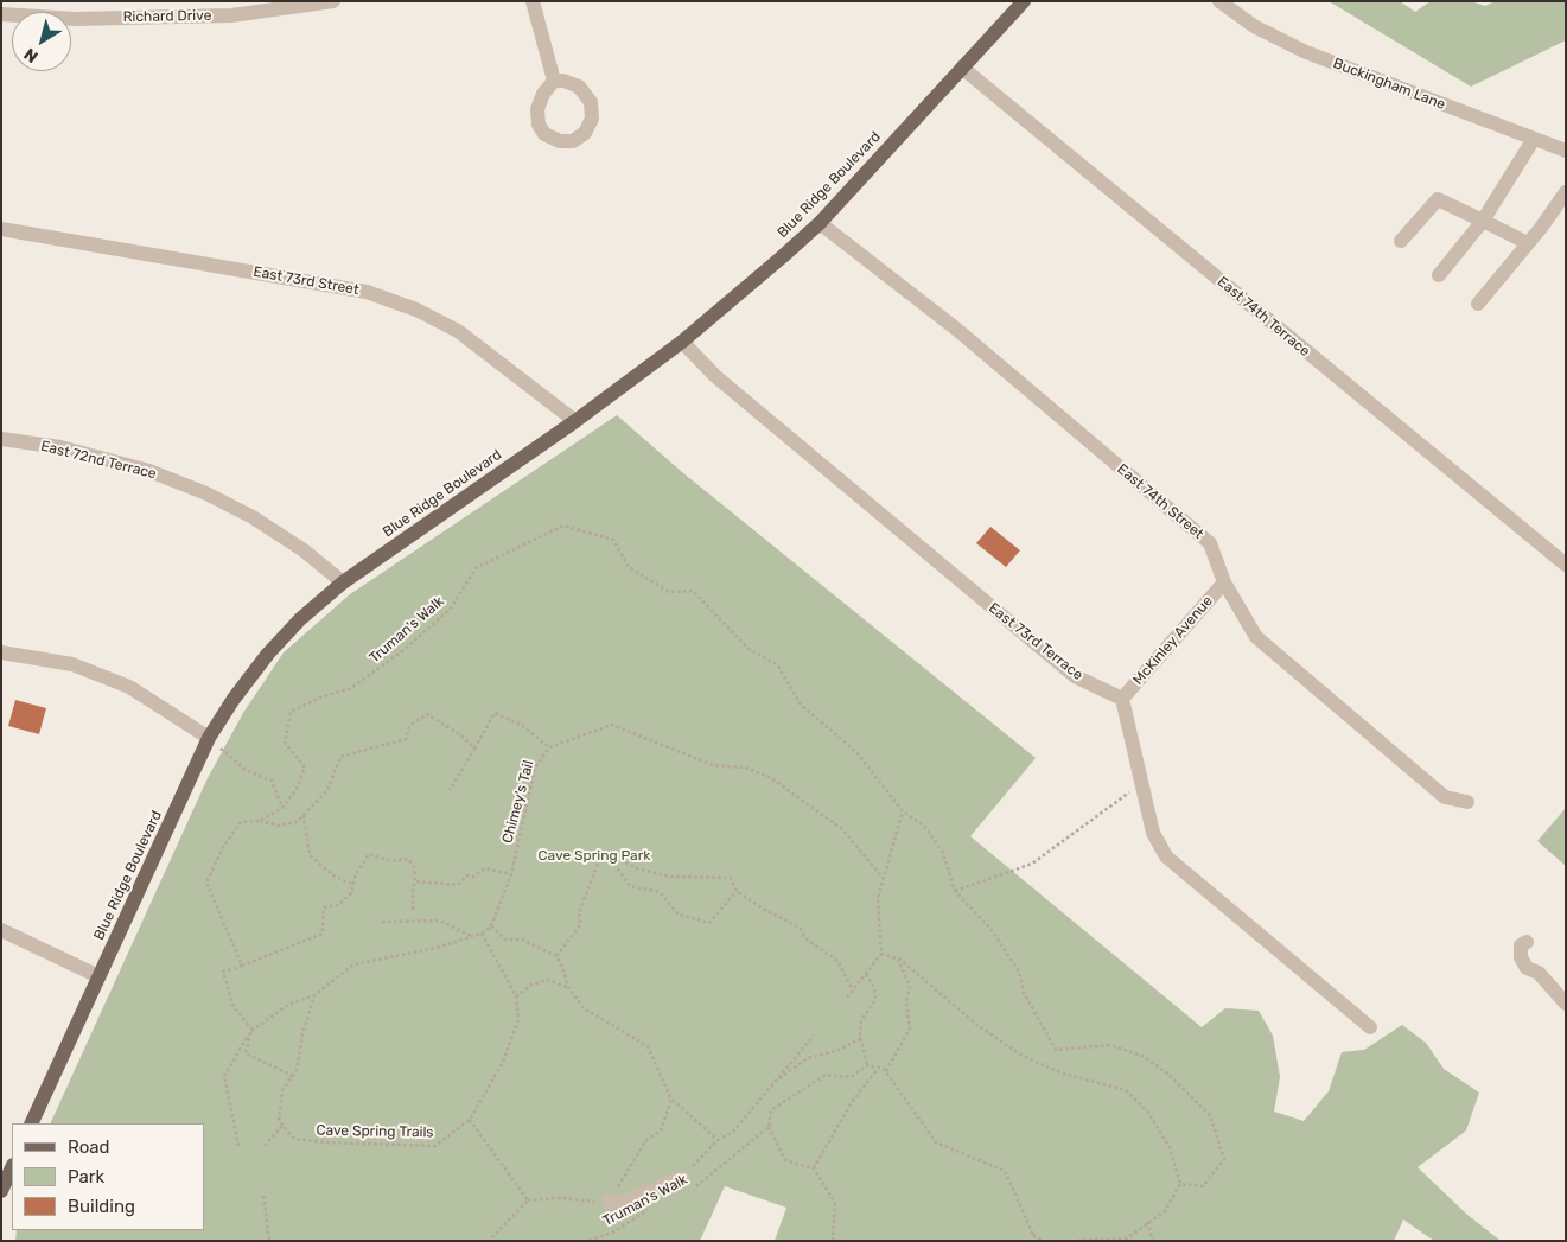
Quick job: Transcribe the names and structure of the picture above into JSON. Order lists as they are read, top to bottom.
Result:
{
  "streets": {
    "main road": ["Blue Ridge Boulevard"],
    "street": [
      "Richard Drive",
      "Buckingham Lane",
      "East 73rd Street",
      "East 74th Terrace",
      "East 72nd Terrace",
      "East 74th Street",
      "McKinley Avenue",
      "East 73rd Terrace"
    ],
    "path": ["Truman's Walk", "Chimey's Tail", "Cave Spring Trails"]
  },
  "crossings": [
    ["Blue Ridge Boulevard", "East 73rd Street"],
    ["Blue Ridge Boulevard", "East 74th Terrace"],
    ["Blue Ridge Boulevard", "East 72nd Terrace"],
    ["Blue Ridge Boulevard", "East 74th Street"],
    ["Blue Ridge Boulevard", "East 73rd Terrace"],
    ["East 74th Street", "McKinley Avenue"],
    ["McKinley Avenue", "East 73rd Terrace"]
  ],
  "parks": ["Cave Spring Park"],
  "legend": ["Road", "Park", "Building"],
  "north": "bottom left"
}
